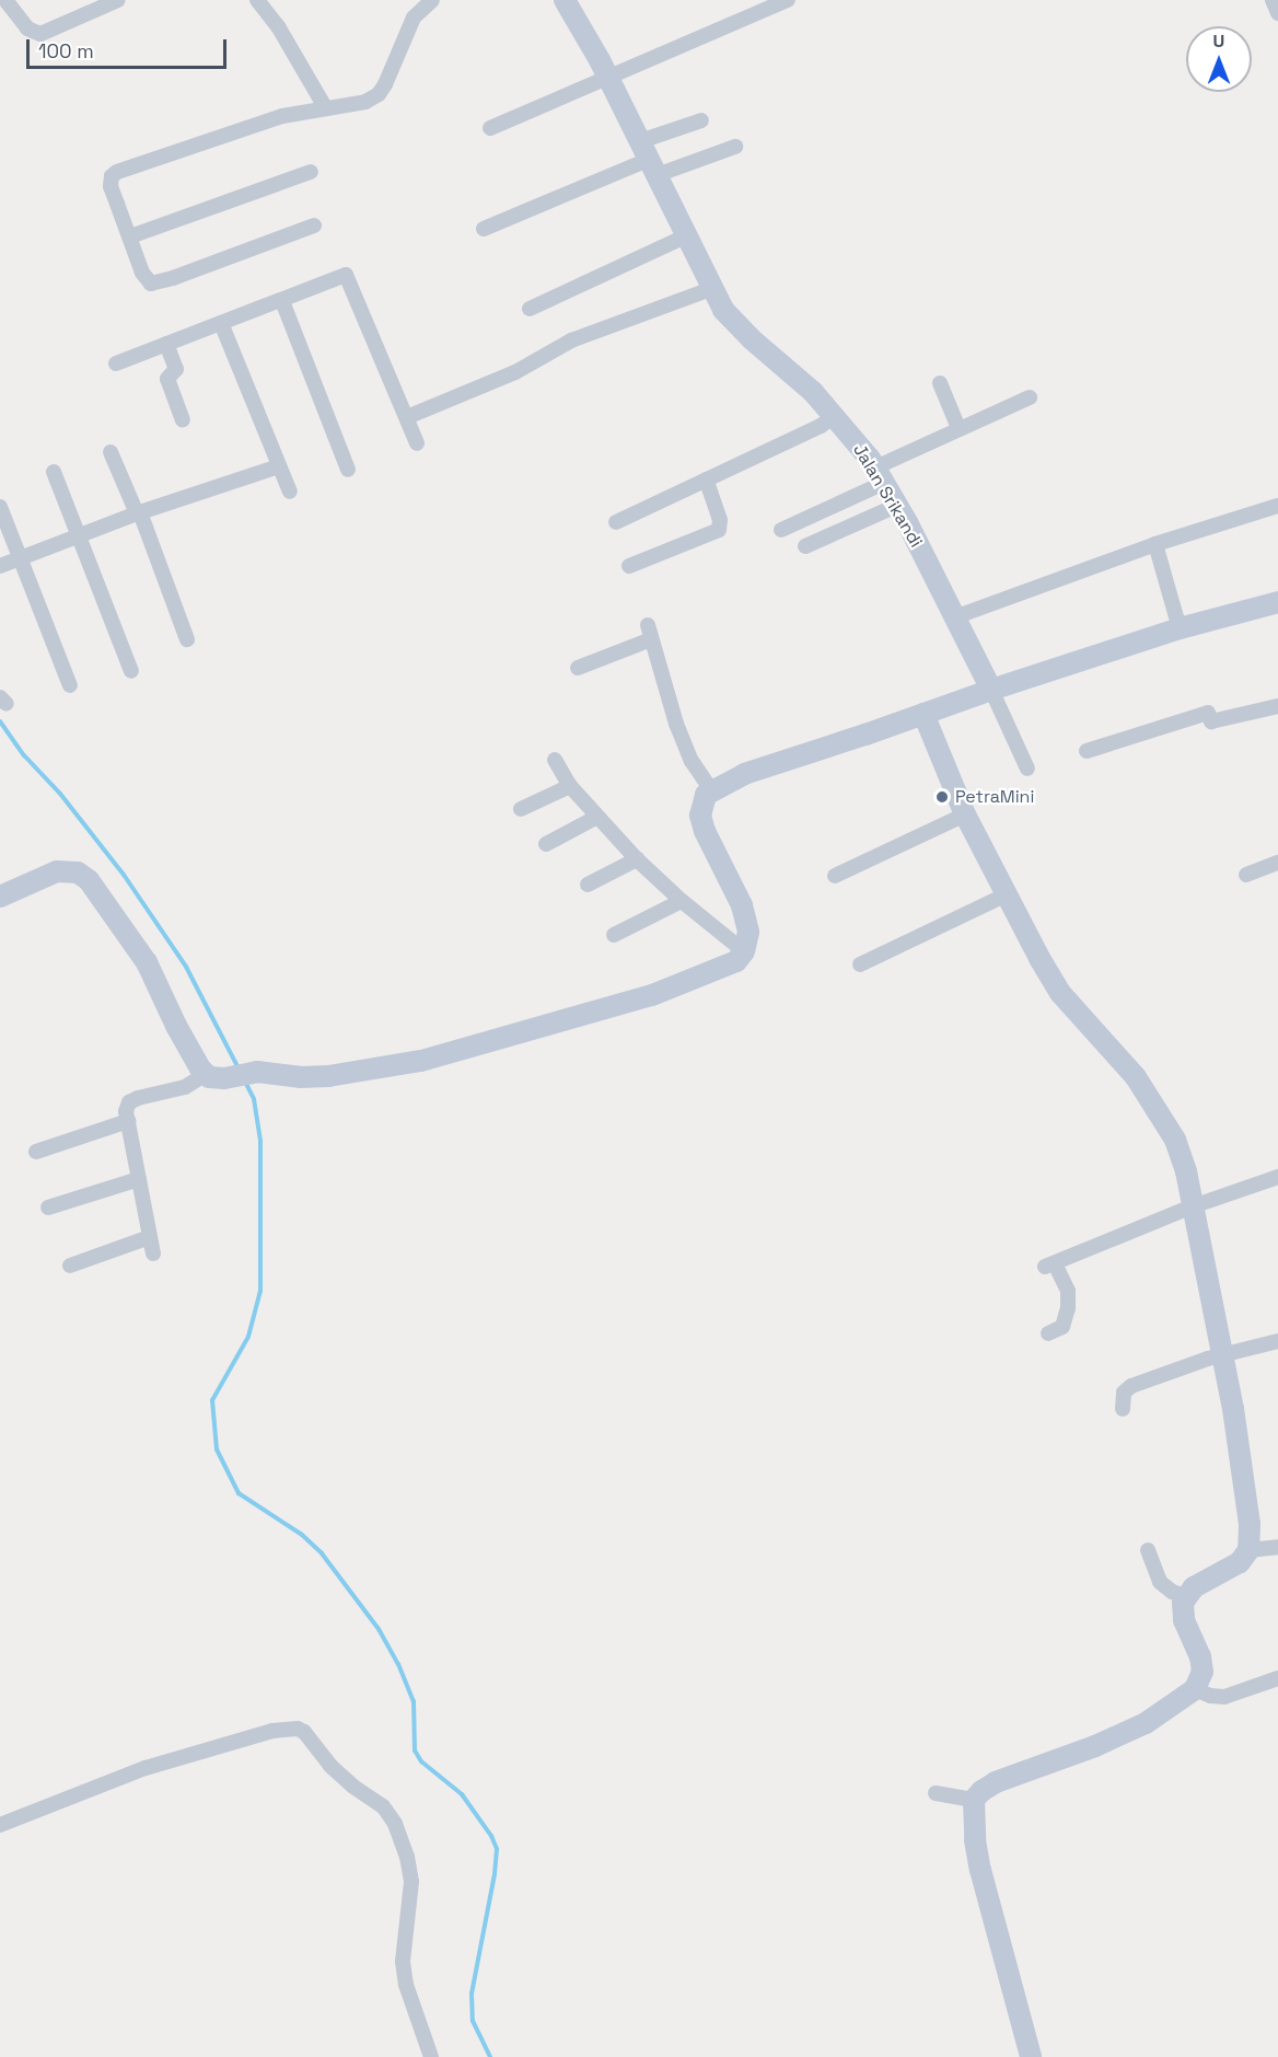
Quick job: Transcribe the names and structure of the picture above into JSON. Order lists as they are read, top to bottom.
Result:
{
  "streets": {
    "street": ["Jalan Srikandi"]
  },
  "places": ["PetraMini"],
  "scale_bar": "100 m",
  "north": "top"
}
